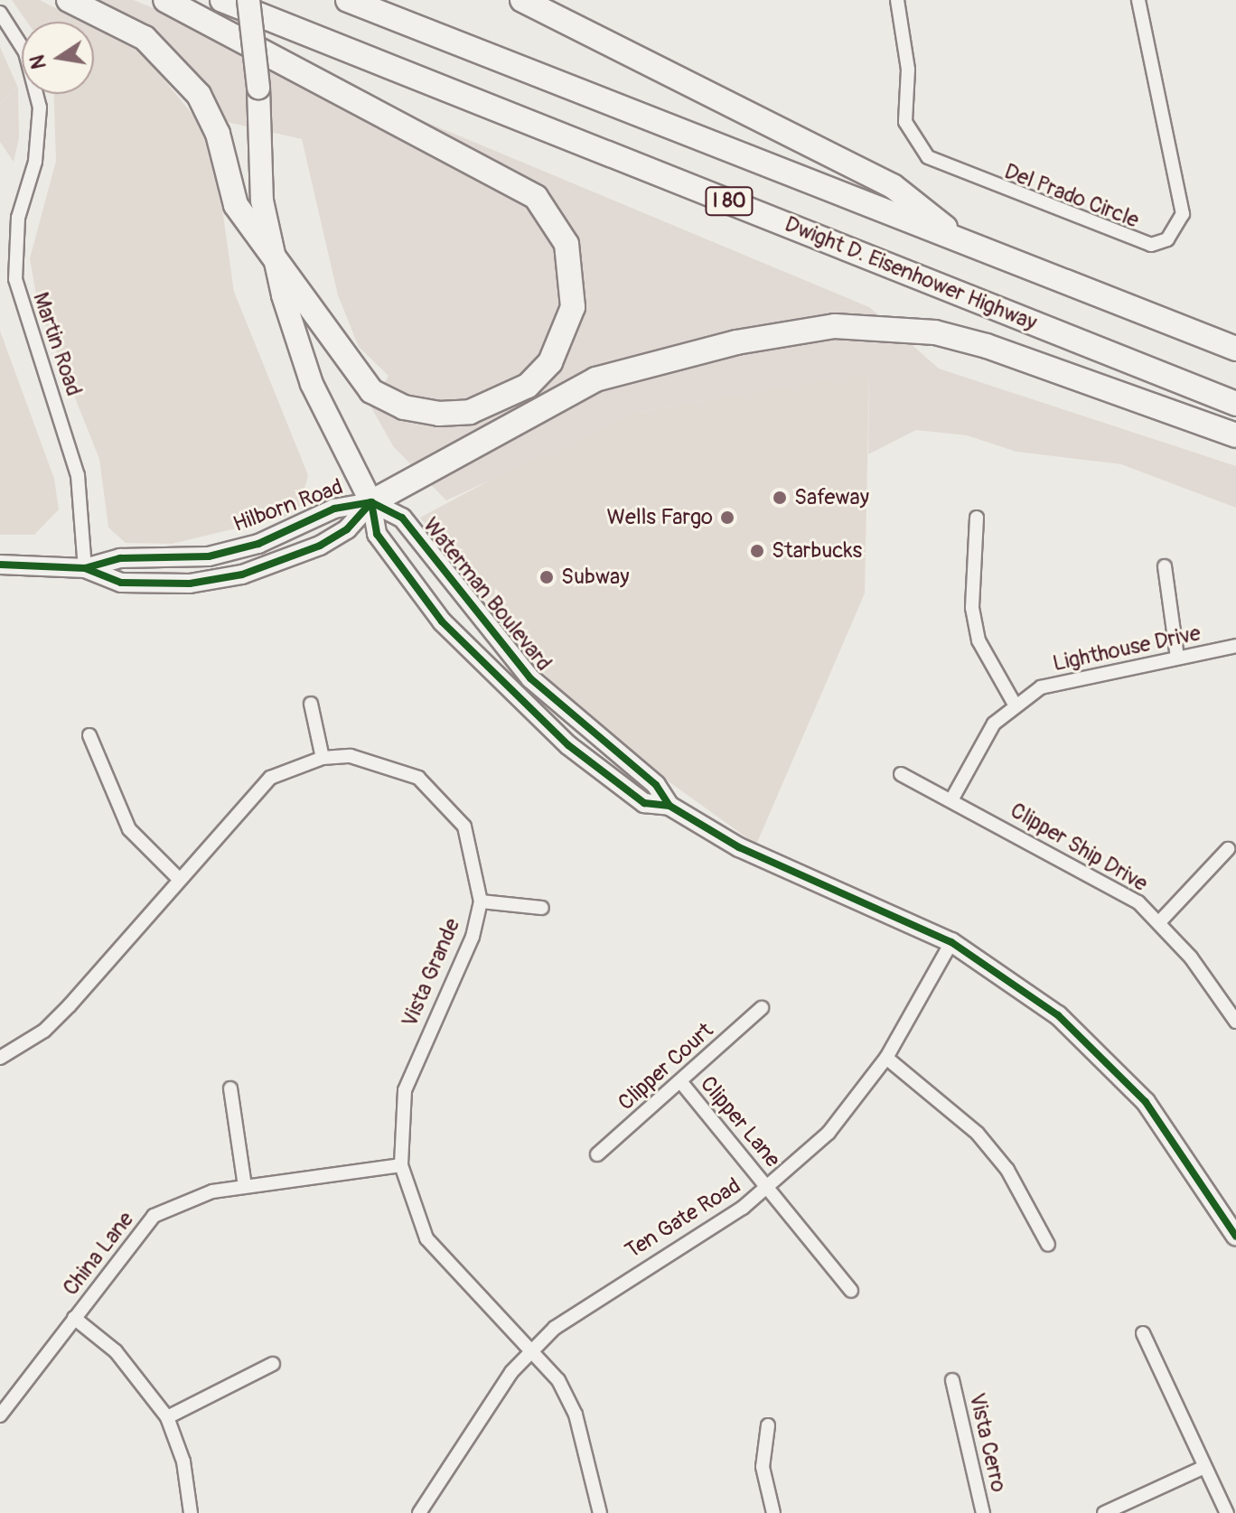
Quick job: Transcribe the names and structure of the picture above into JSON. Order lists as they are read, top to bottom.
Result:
{
  "streets": {
    "highway": ["I 80", "Dwight D. Eisenhower Highway"],
    "main road": ["Hilborn Road", "Waterman Boulevard"],
    "street": [
      "Del Prado Circle",
      "Martin Road",
      "Lighthouse Drive",
      "Clipper Ship Drive",
      "Vista Grande",
      "Clipper Court",
      "Clipper Lane",
      "Ten Gate Road",
      "China Lane",
      "Vista Cerro"
    ]
  },
  "crossings": [
    ["Martin Road", "Hilborn Road"],
    ["Hilborn Road", "Waterman Boulevard"],
    ["Waterman Boulevard", "Ten Gate Road"],
    ["Lighthouse Drive", "Clipper Ship Drive"],
    ["Vista Grande", "Ten Gate Road"],
    ["Vista Grande", "China Lane"],
    ["Clipper Court", "Clipper Lane"],
    ["Clipper Lane", "Ten Gate Road"]
  ],
  "places": [
    "Safeway",
    "Wells Fargo",
    "Starbucks",
    "Subway"
  ],
  "north": "left"
}
